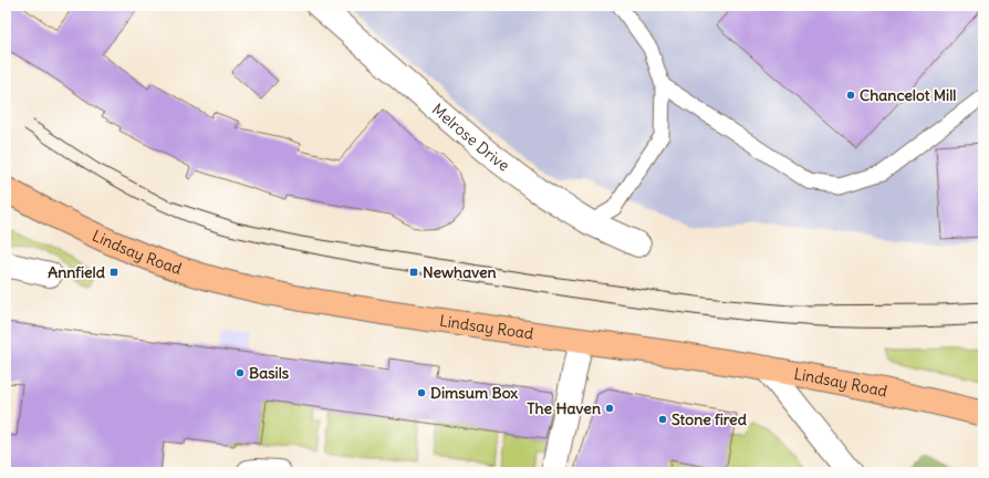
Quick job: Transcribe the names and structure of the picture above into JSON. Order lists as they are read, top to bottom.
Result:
{
  "streets": {
    "main road": ["Lindsay Road"],
    "street": ["Melrose Drive"]
  },
  "places": {
    "other": [
      "Chancelot Mill",
      "Basils",
      "Dimsum Box",
      "The Haven",
      "Stone fired"
    ],
    "transit": ["Annfield", "Newhaven"]
  }
}
